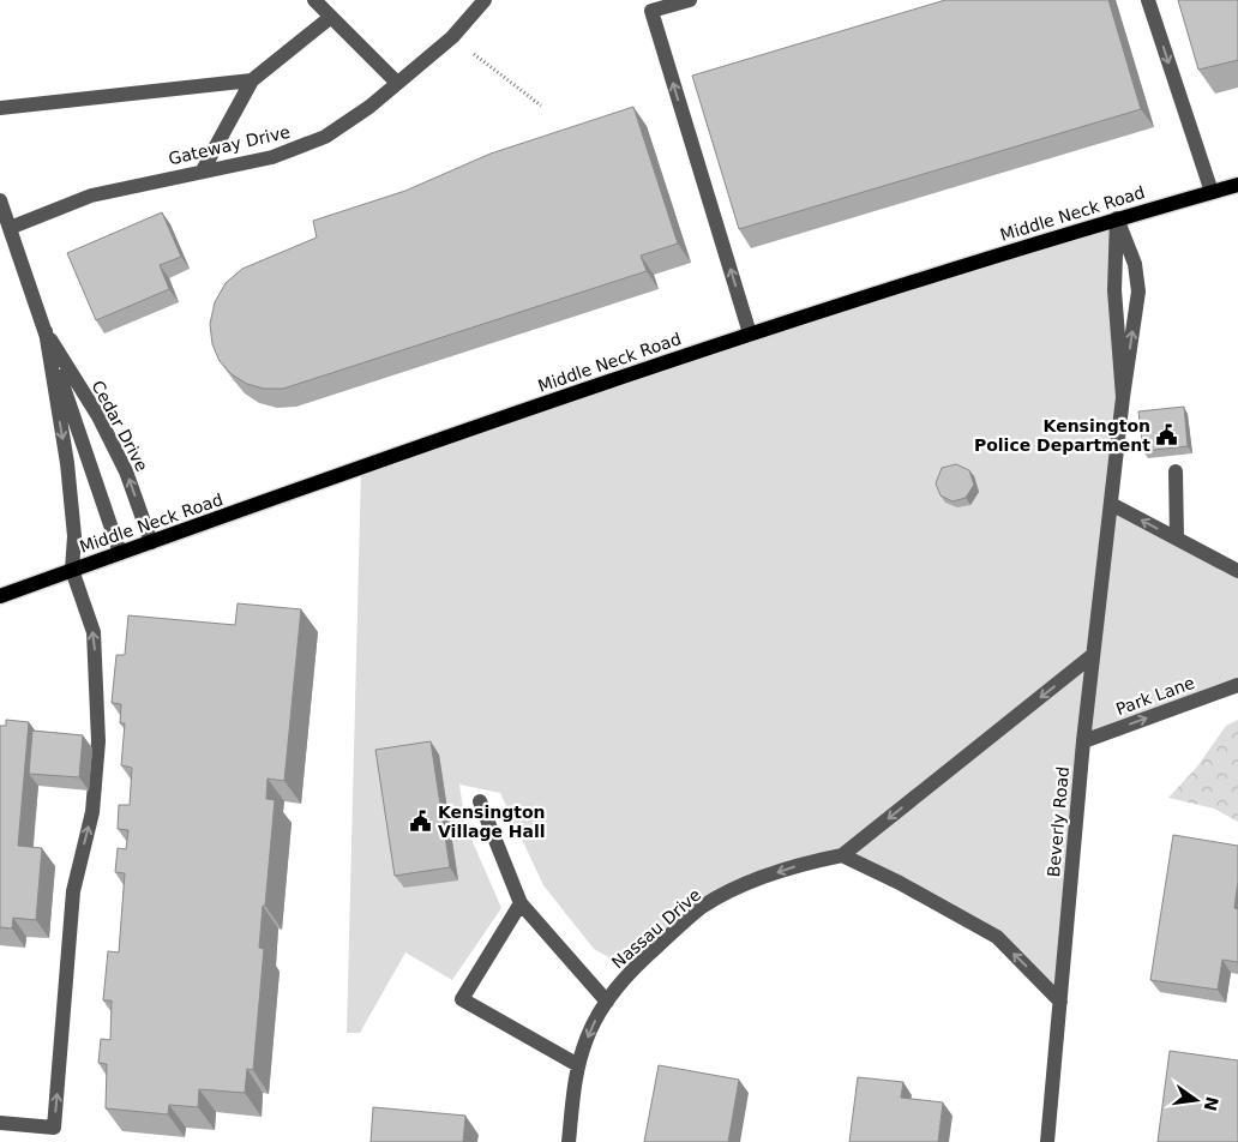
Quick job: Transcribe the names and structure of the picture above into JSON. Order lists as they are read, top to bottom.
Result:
{
  "streets": {
    "main road": ["Middle Neck Road"],
    "street": [
      "Gateway Drive",
      "Cedar Drive",
      "Park Lane",
      "Beverly Road",
      "Nassau Drive"
    ]
  },
  "crossings": [
    ["Gateway Drive", "Cedar Drive"],
    ["Middle Neck Road", "Cedar Drive"],
    ["Park Lane", "Beverly Road"],
    ["Beverly Road", "Nassau Drive"]
  ],
  "one_way": ["Park Lane", "Nassau Drive"],
  "places": {
    "public building": ["Kensington Police Department", "Kensington Village Hall"]
  },
  "north": "right"
}
